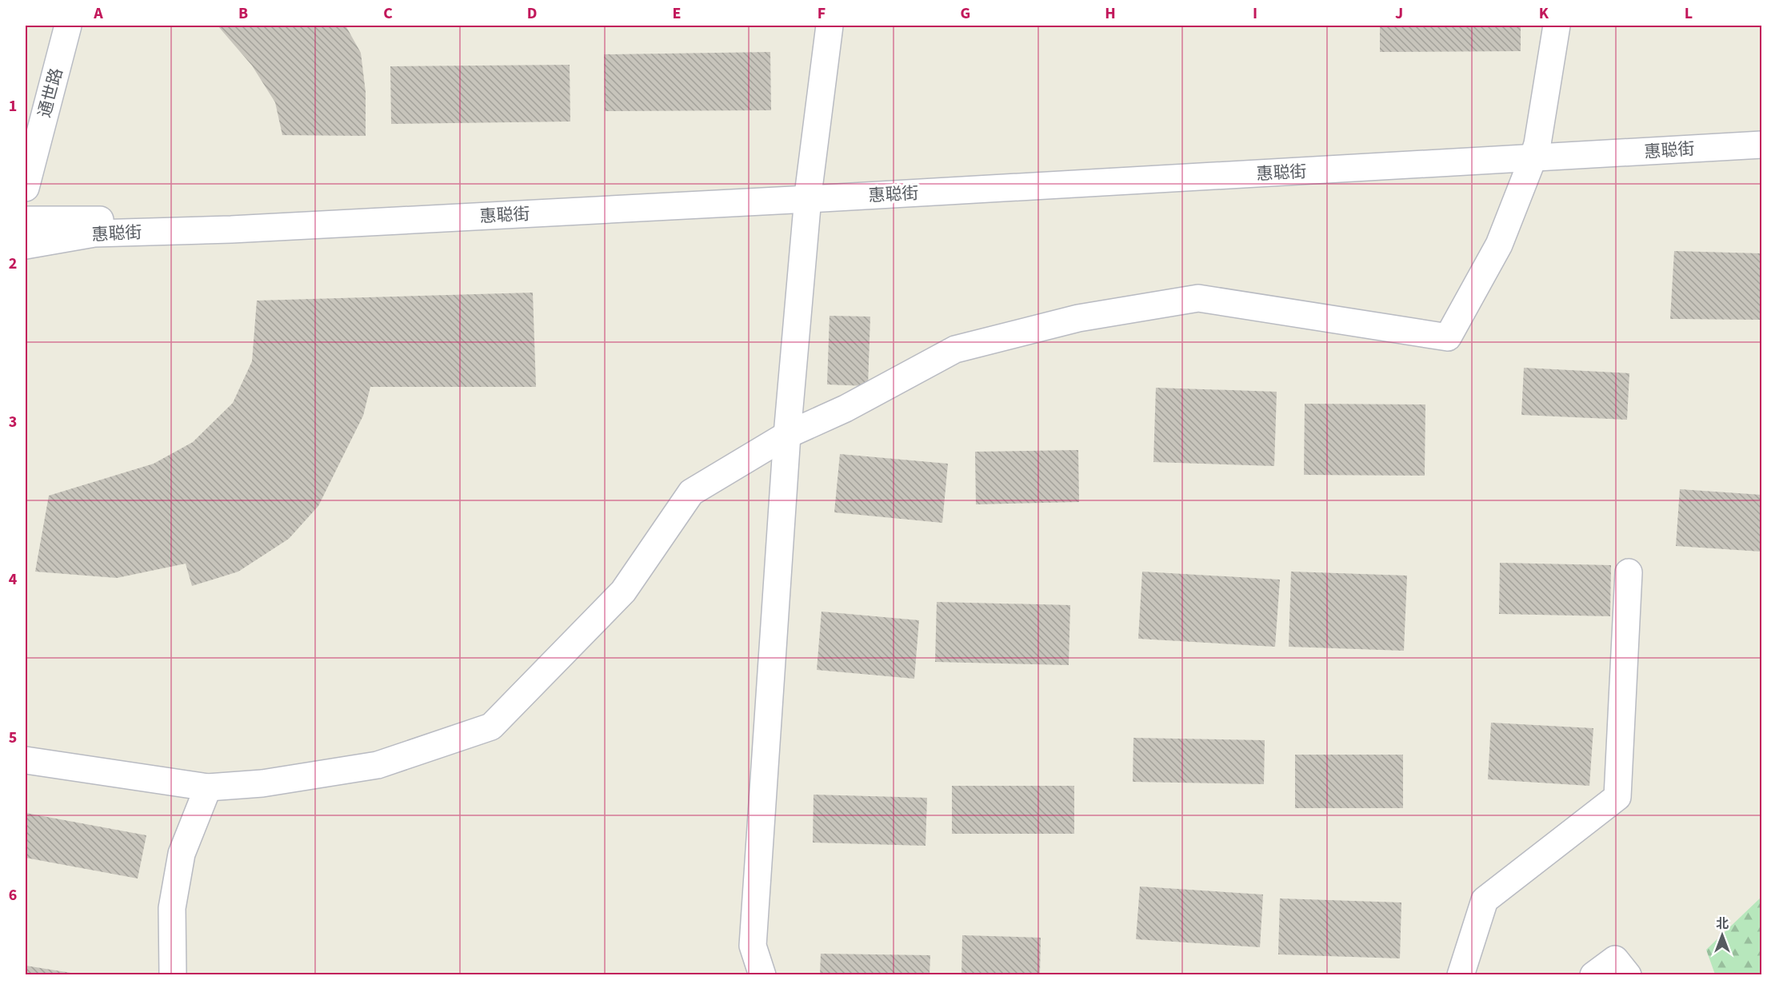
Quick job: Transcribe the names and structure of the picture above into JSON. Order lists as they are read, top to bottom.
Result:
{
  "streets": {
    "street": ["通世路", "惠聪街"]
  },
  "north": "top",
  "grid": {
    "columns": [
      "A",
      "B",
      "C",
      "D",
      "E",
      "F",
      "G",
      "H",
      "I",
      "J",
      "K",
      "L"
    ],
    "rows": [
      "1",
      "2",
      "3",
      "4",
      "5",
      "6"
    ]
  }
}
